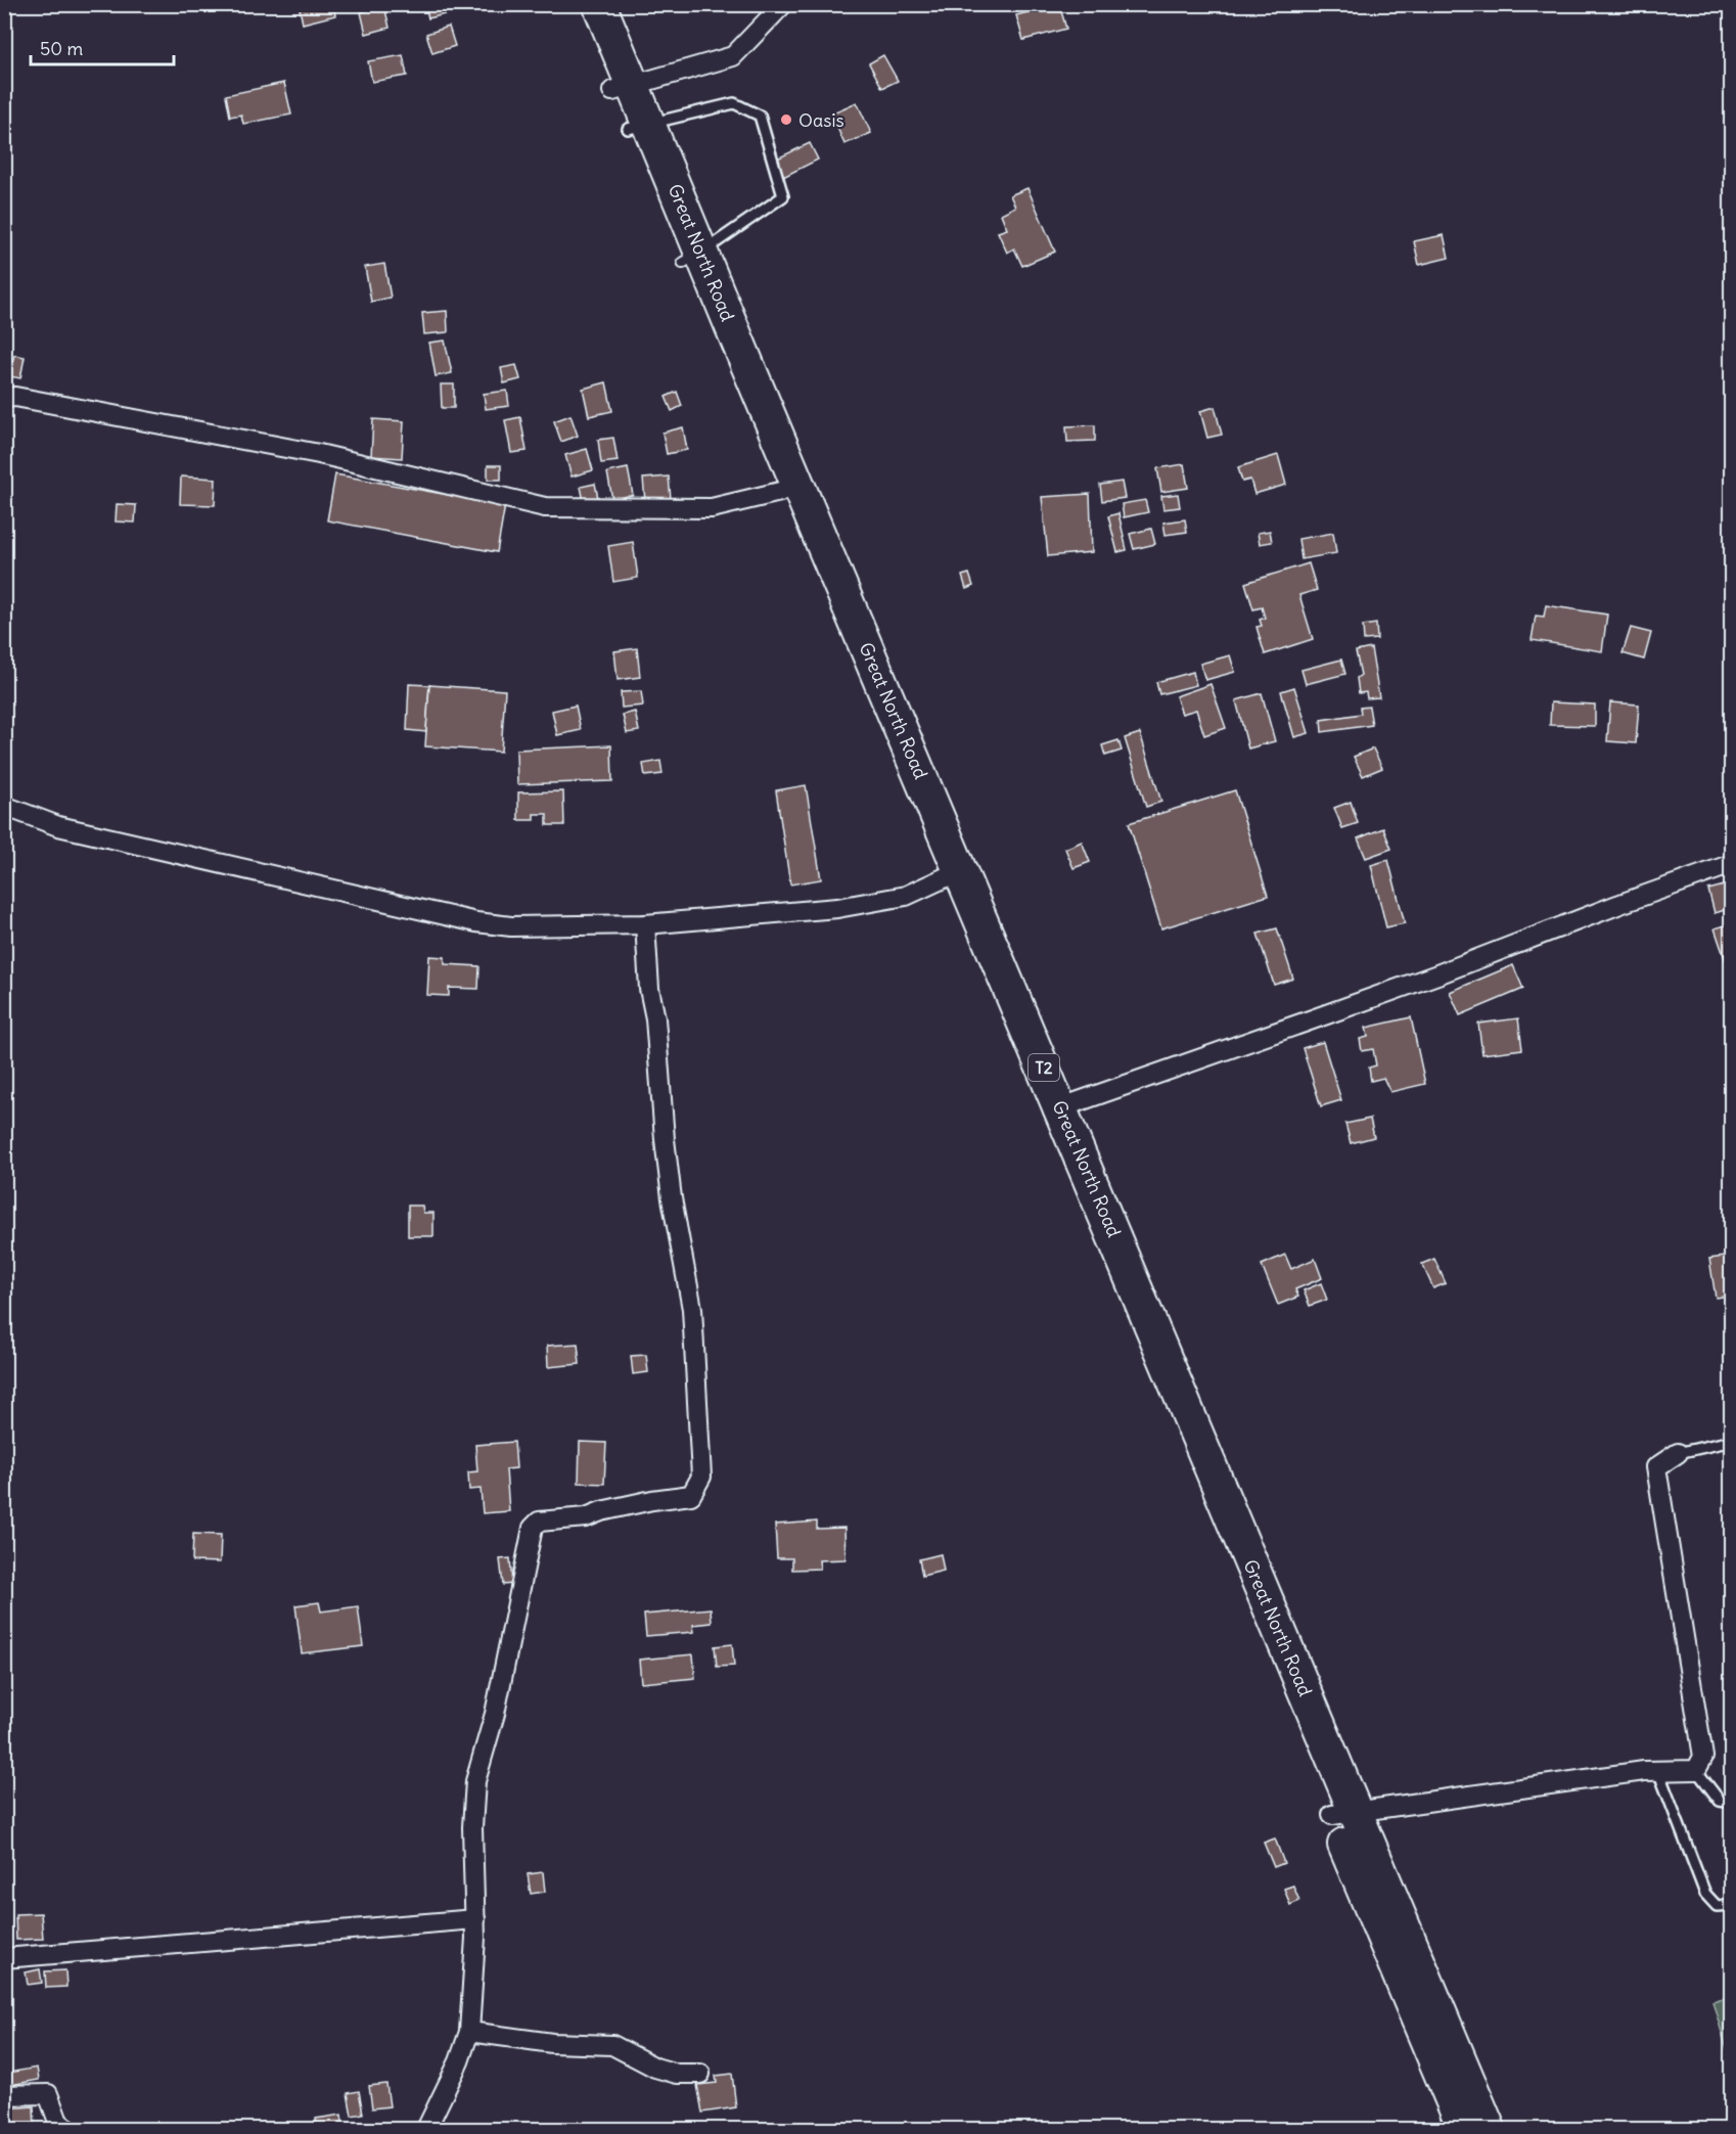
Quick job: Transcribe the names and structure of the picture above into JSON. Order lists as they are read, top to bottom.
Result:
{
  "streets": {
    "highway": ["Great North Road", "T2"]
  },
  "places": ["Oasis"],
  "scale_bar": "50 m"
}
